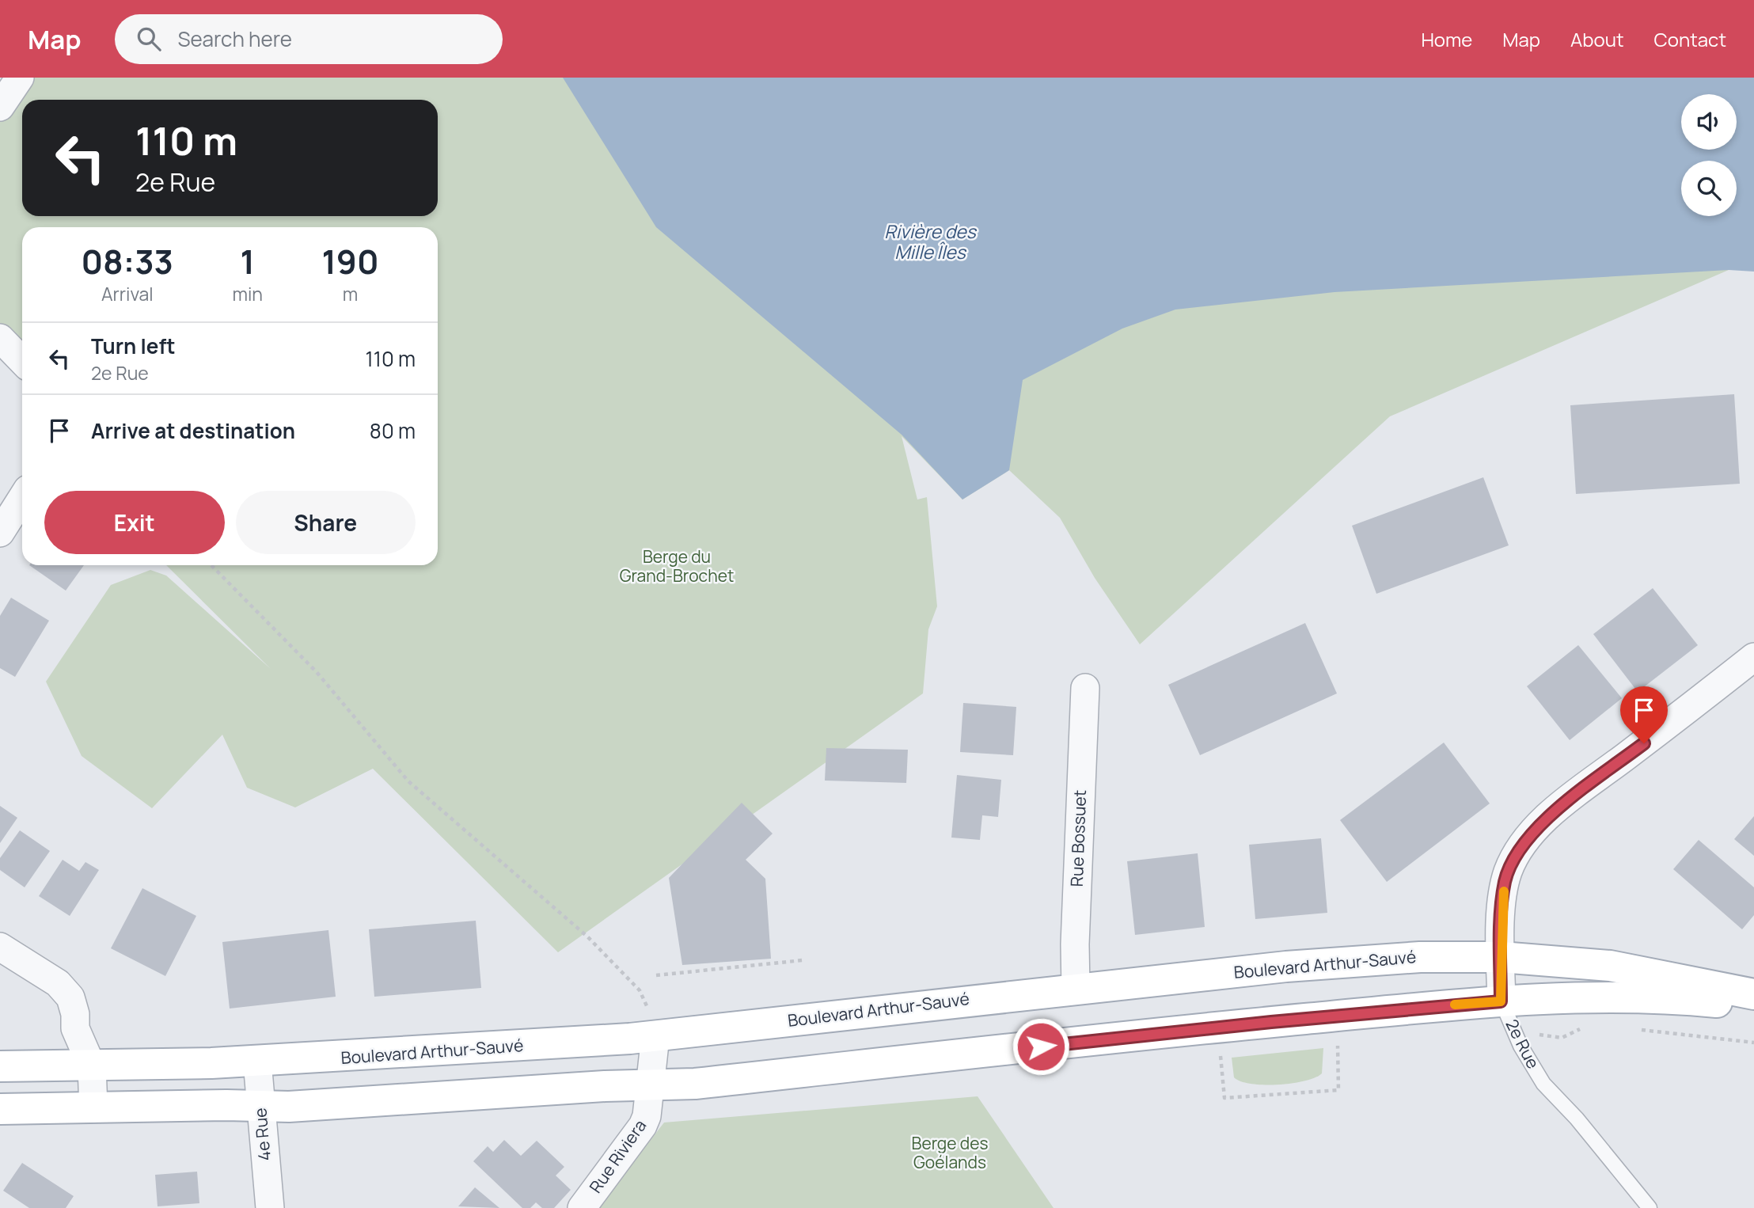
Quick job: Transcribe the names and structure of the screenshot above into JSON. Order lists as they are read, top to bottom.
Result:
{
  "streets": {
    "main road": ["Boulevard Arthur-Sauvé"],
    "street": [
      "Rue Bossuet",
      "2e Rue",
      "4e Rue",
      "Rue Riviera"
    ]
  },
  "crossings": [
    ["Rue Bossuet", "Boulevard Arthur-Sauvé"],
    ["Boulevard Arthur-Sauvé", "2e Rue"],
    ["Boulevard Arthur-Sauvé", "4e Rue"],
    ["Boulevard Arthur-Sauvé", "Rue Riviera"]
  ],
  "water": ["Rivière des Mille Îles"],
  "parks": ["Berge du Grand-Brochet", "Berge des Goélands"],
  "page": {
    "header": "Map",
    "search": "Search here",
    "nav": [
      "Home",
      "Map",
      "About",
      "Contact"
    ],
    "turn": ["110 m", "2e Rue"],
    "eta": [
      "08:33",
      "Arrival",
      "1",
      "min",
      "190",
      "m"
    ],
    "list": [
      {
        "name": "Turn left",
        "note": "2e Rue",
        "value": "110 m"
      },
      {
        "name": "Arrive at destination",
        "value": "80 m"
      }
    ],
    "buttons": ["Exit", "Share"]
  }
}
